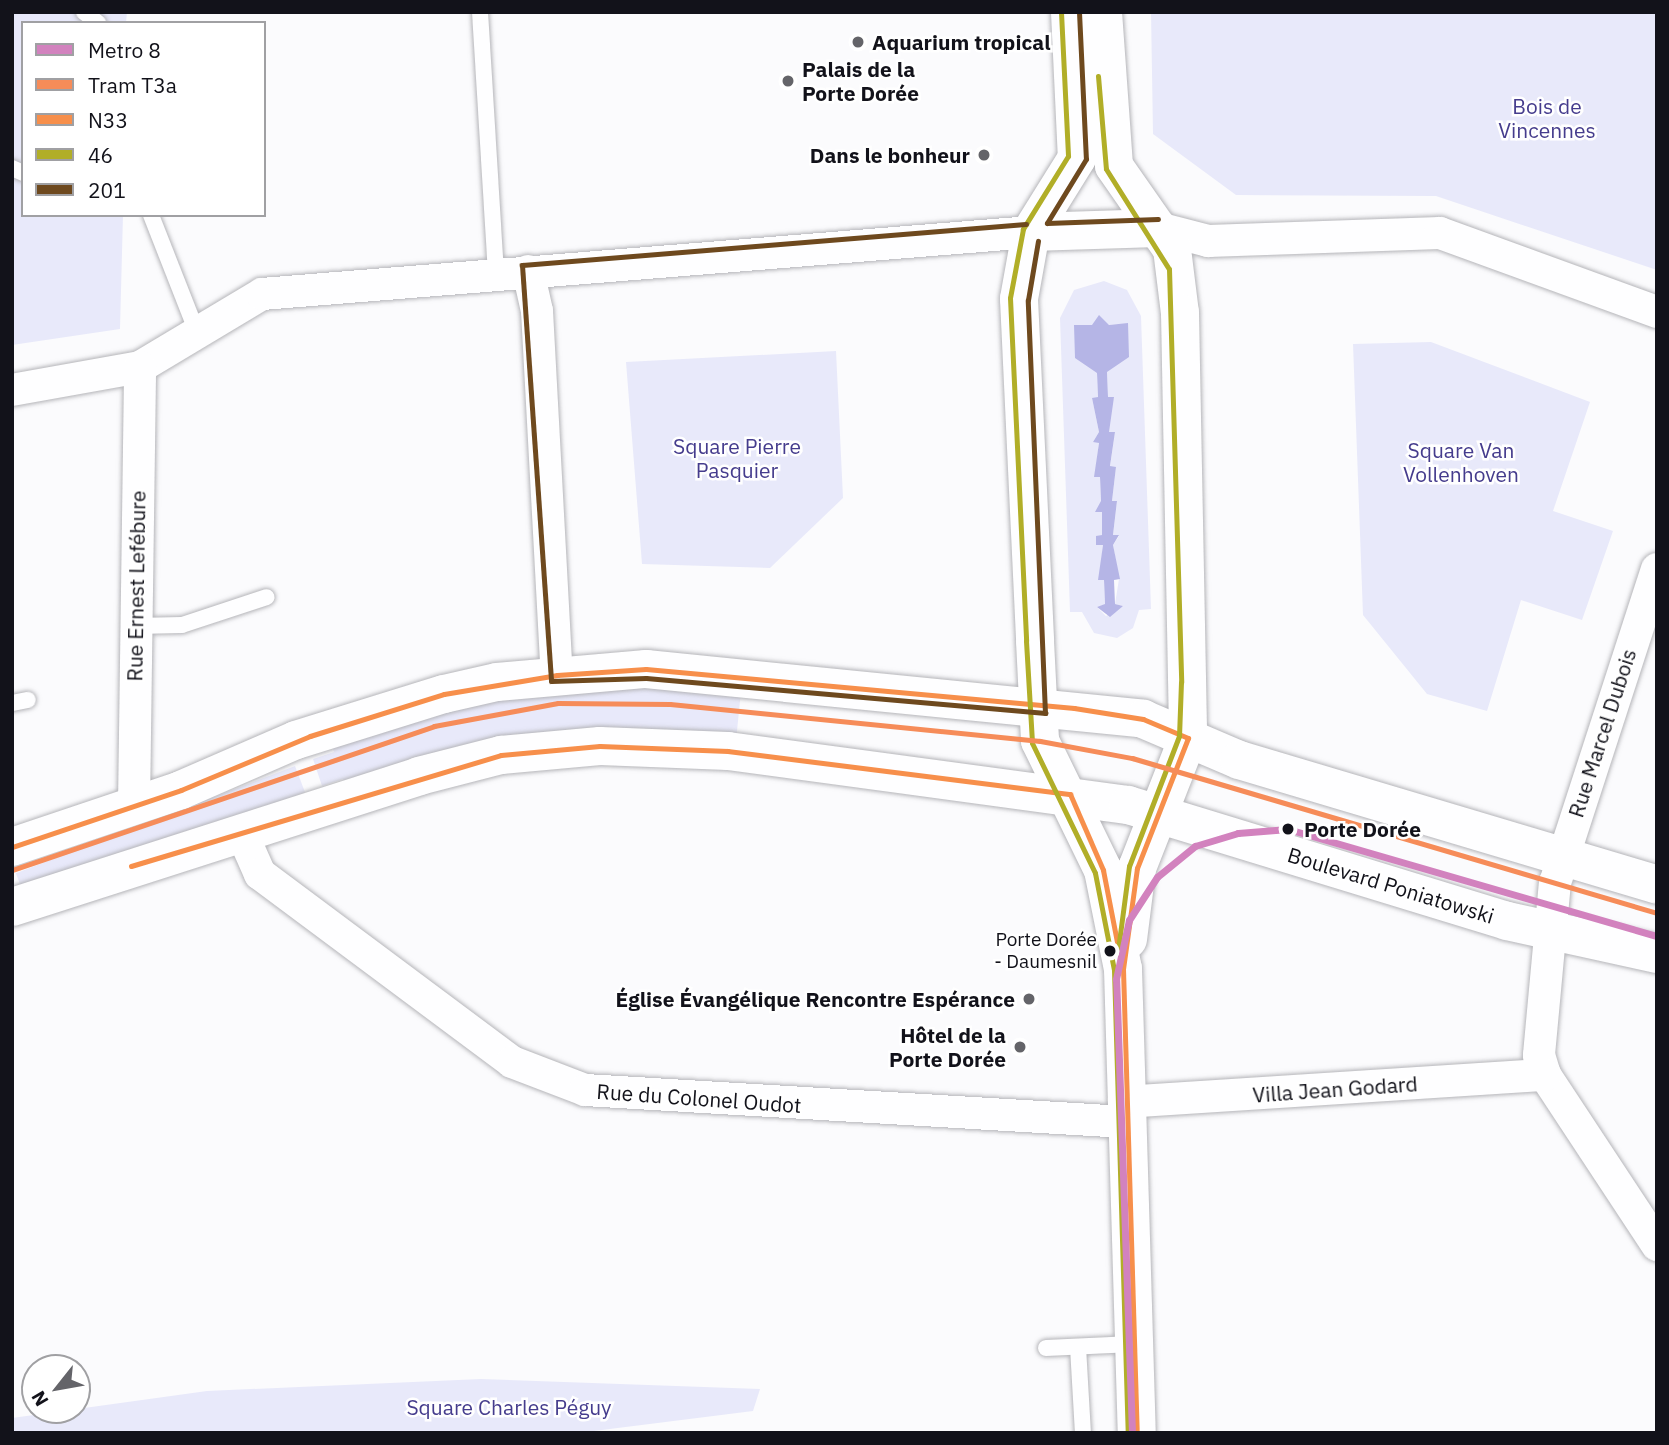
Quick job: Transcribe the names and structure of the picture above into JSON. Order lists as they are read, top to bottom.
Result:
{
  "streets": {
    "main road": ["Boulevard Poniatowski"],
    "street": [
      "Rue Ernest Lefébure",
      "Rue Marcel Dubois",
      "Villa Jean Godard",
      "Rue du Colonel Oudot"
    ]
  },
  "crossings": [
    ["Rue Marcel Dubois", "Boulevard Poniatowski"],
    ["Rue Marcel Dubois", "Villa Jean Godard"],
    ["Boulevard Poniatowski", "Rue du Colonel Oudot"],
    ["Villa Jean Godard", "Rue du Colonel Oudot"]
  ],
  "parks": [
    "Bois de Vincennes",
    "Square Pierre Pasquier",
    "Square Van Vollenhoven",
    "Square Charles Péguy"
  ],
  "places": [
    "Aquarium tropical",
    "Palais de la Porte Dorée",
    "Dans le bonheur",
    "Porte Dorée",
    "Porte Dorée - Daumesnil",
    "Église Évangélique Rencontre Espérance",
    "Hôtel de la Porte Dorée"
  ],
  "lines": [
    "transit line 46",
    "transit line 201",
    "transit line N33",
    "tram line T3a",
    "metro line 8"
  ],
  "legend": [
    "Metro 8",
    "Tram T3a",
    "N33",
    "46",
    "201"
  ],
  "north": "bottom left"
}
